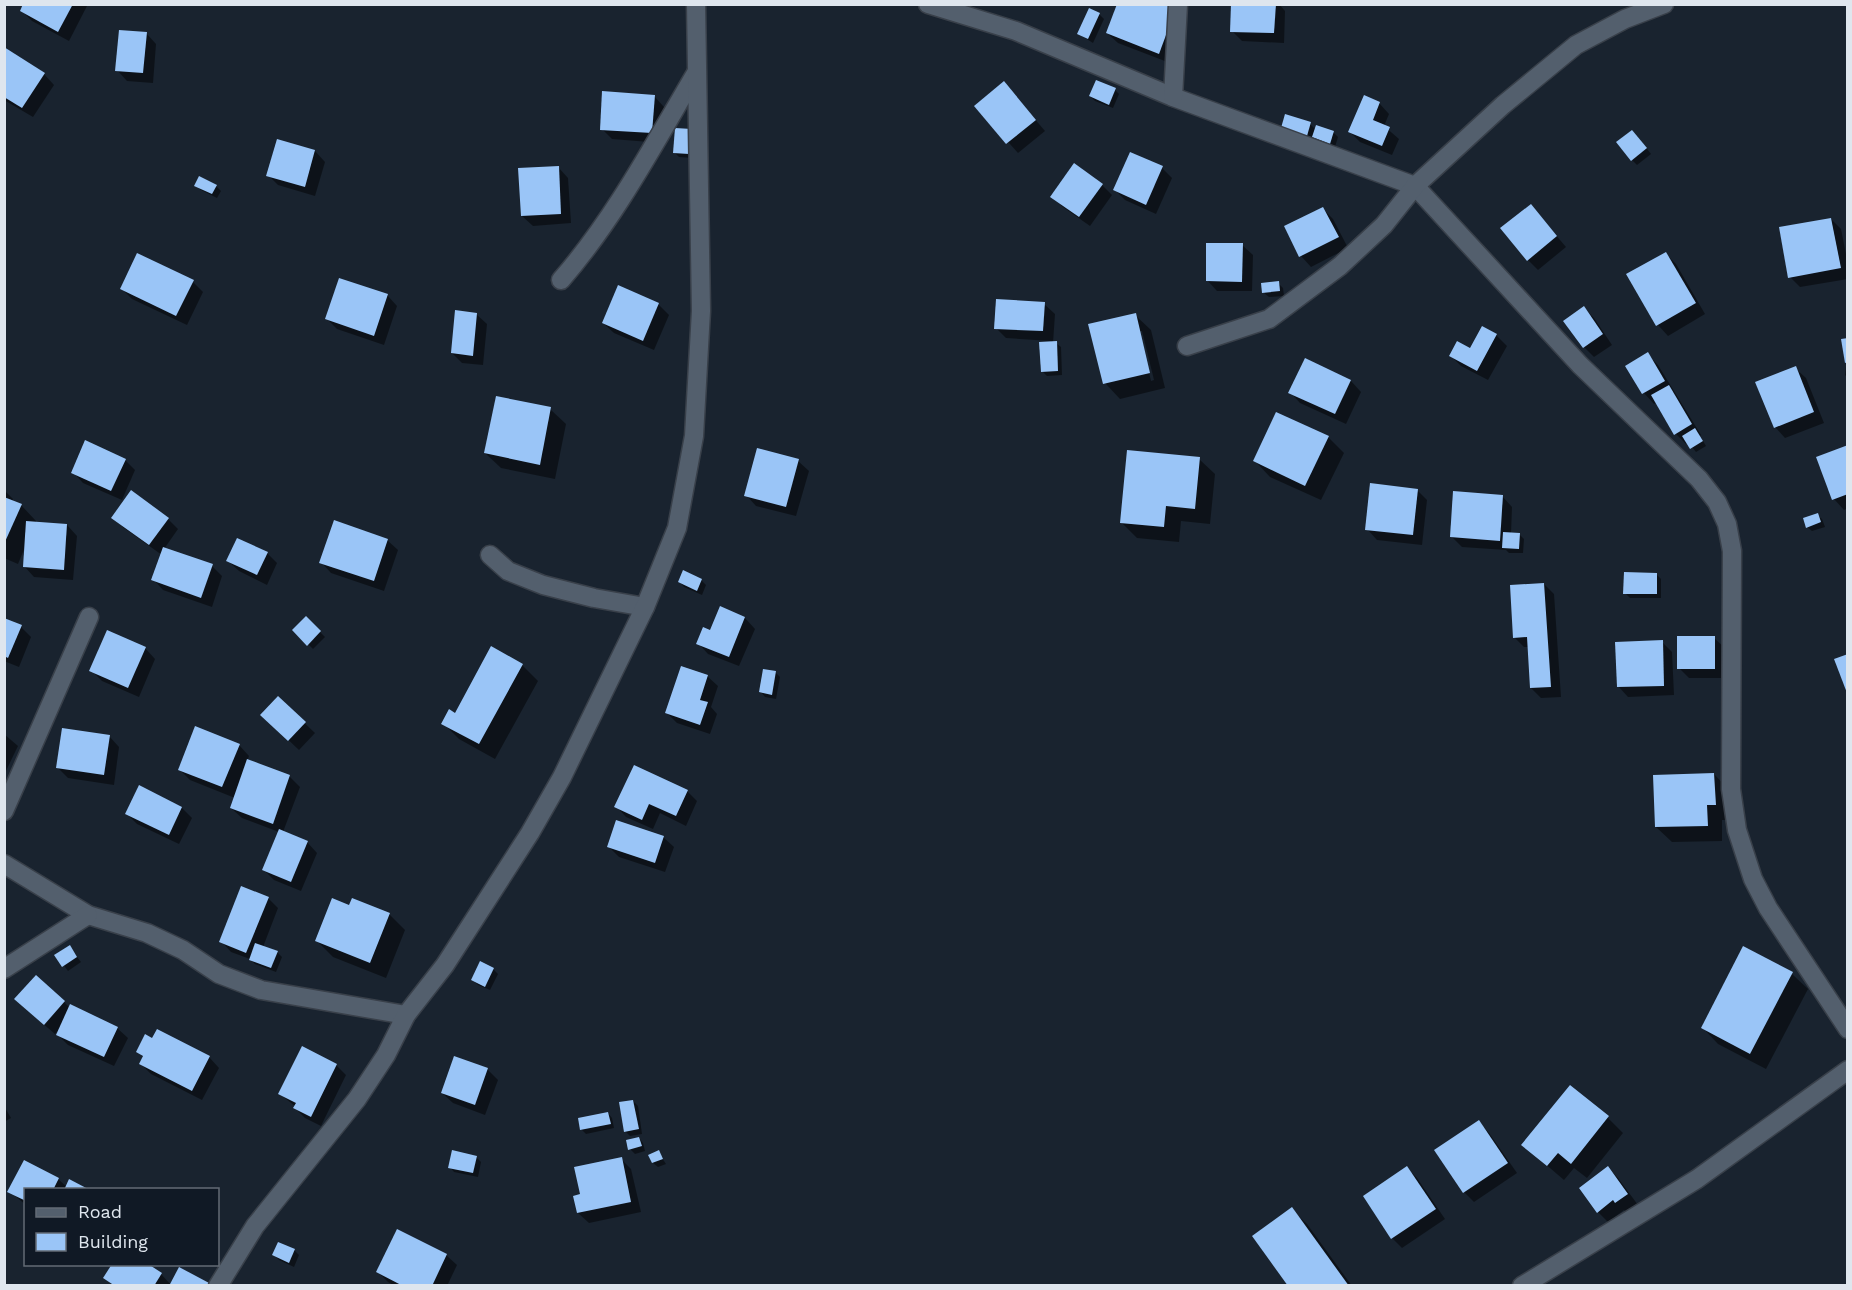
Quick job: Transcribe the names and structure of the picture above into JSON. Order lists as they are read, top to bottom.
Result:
{
  "legend": ["Road", "Building"]
}
